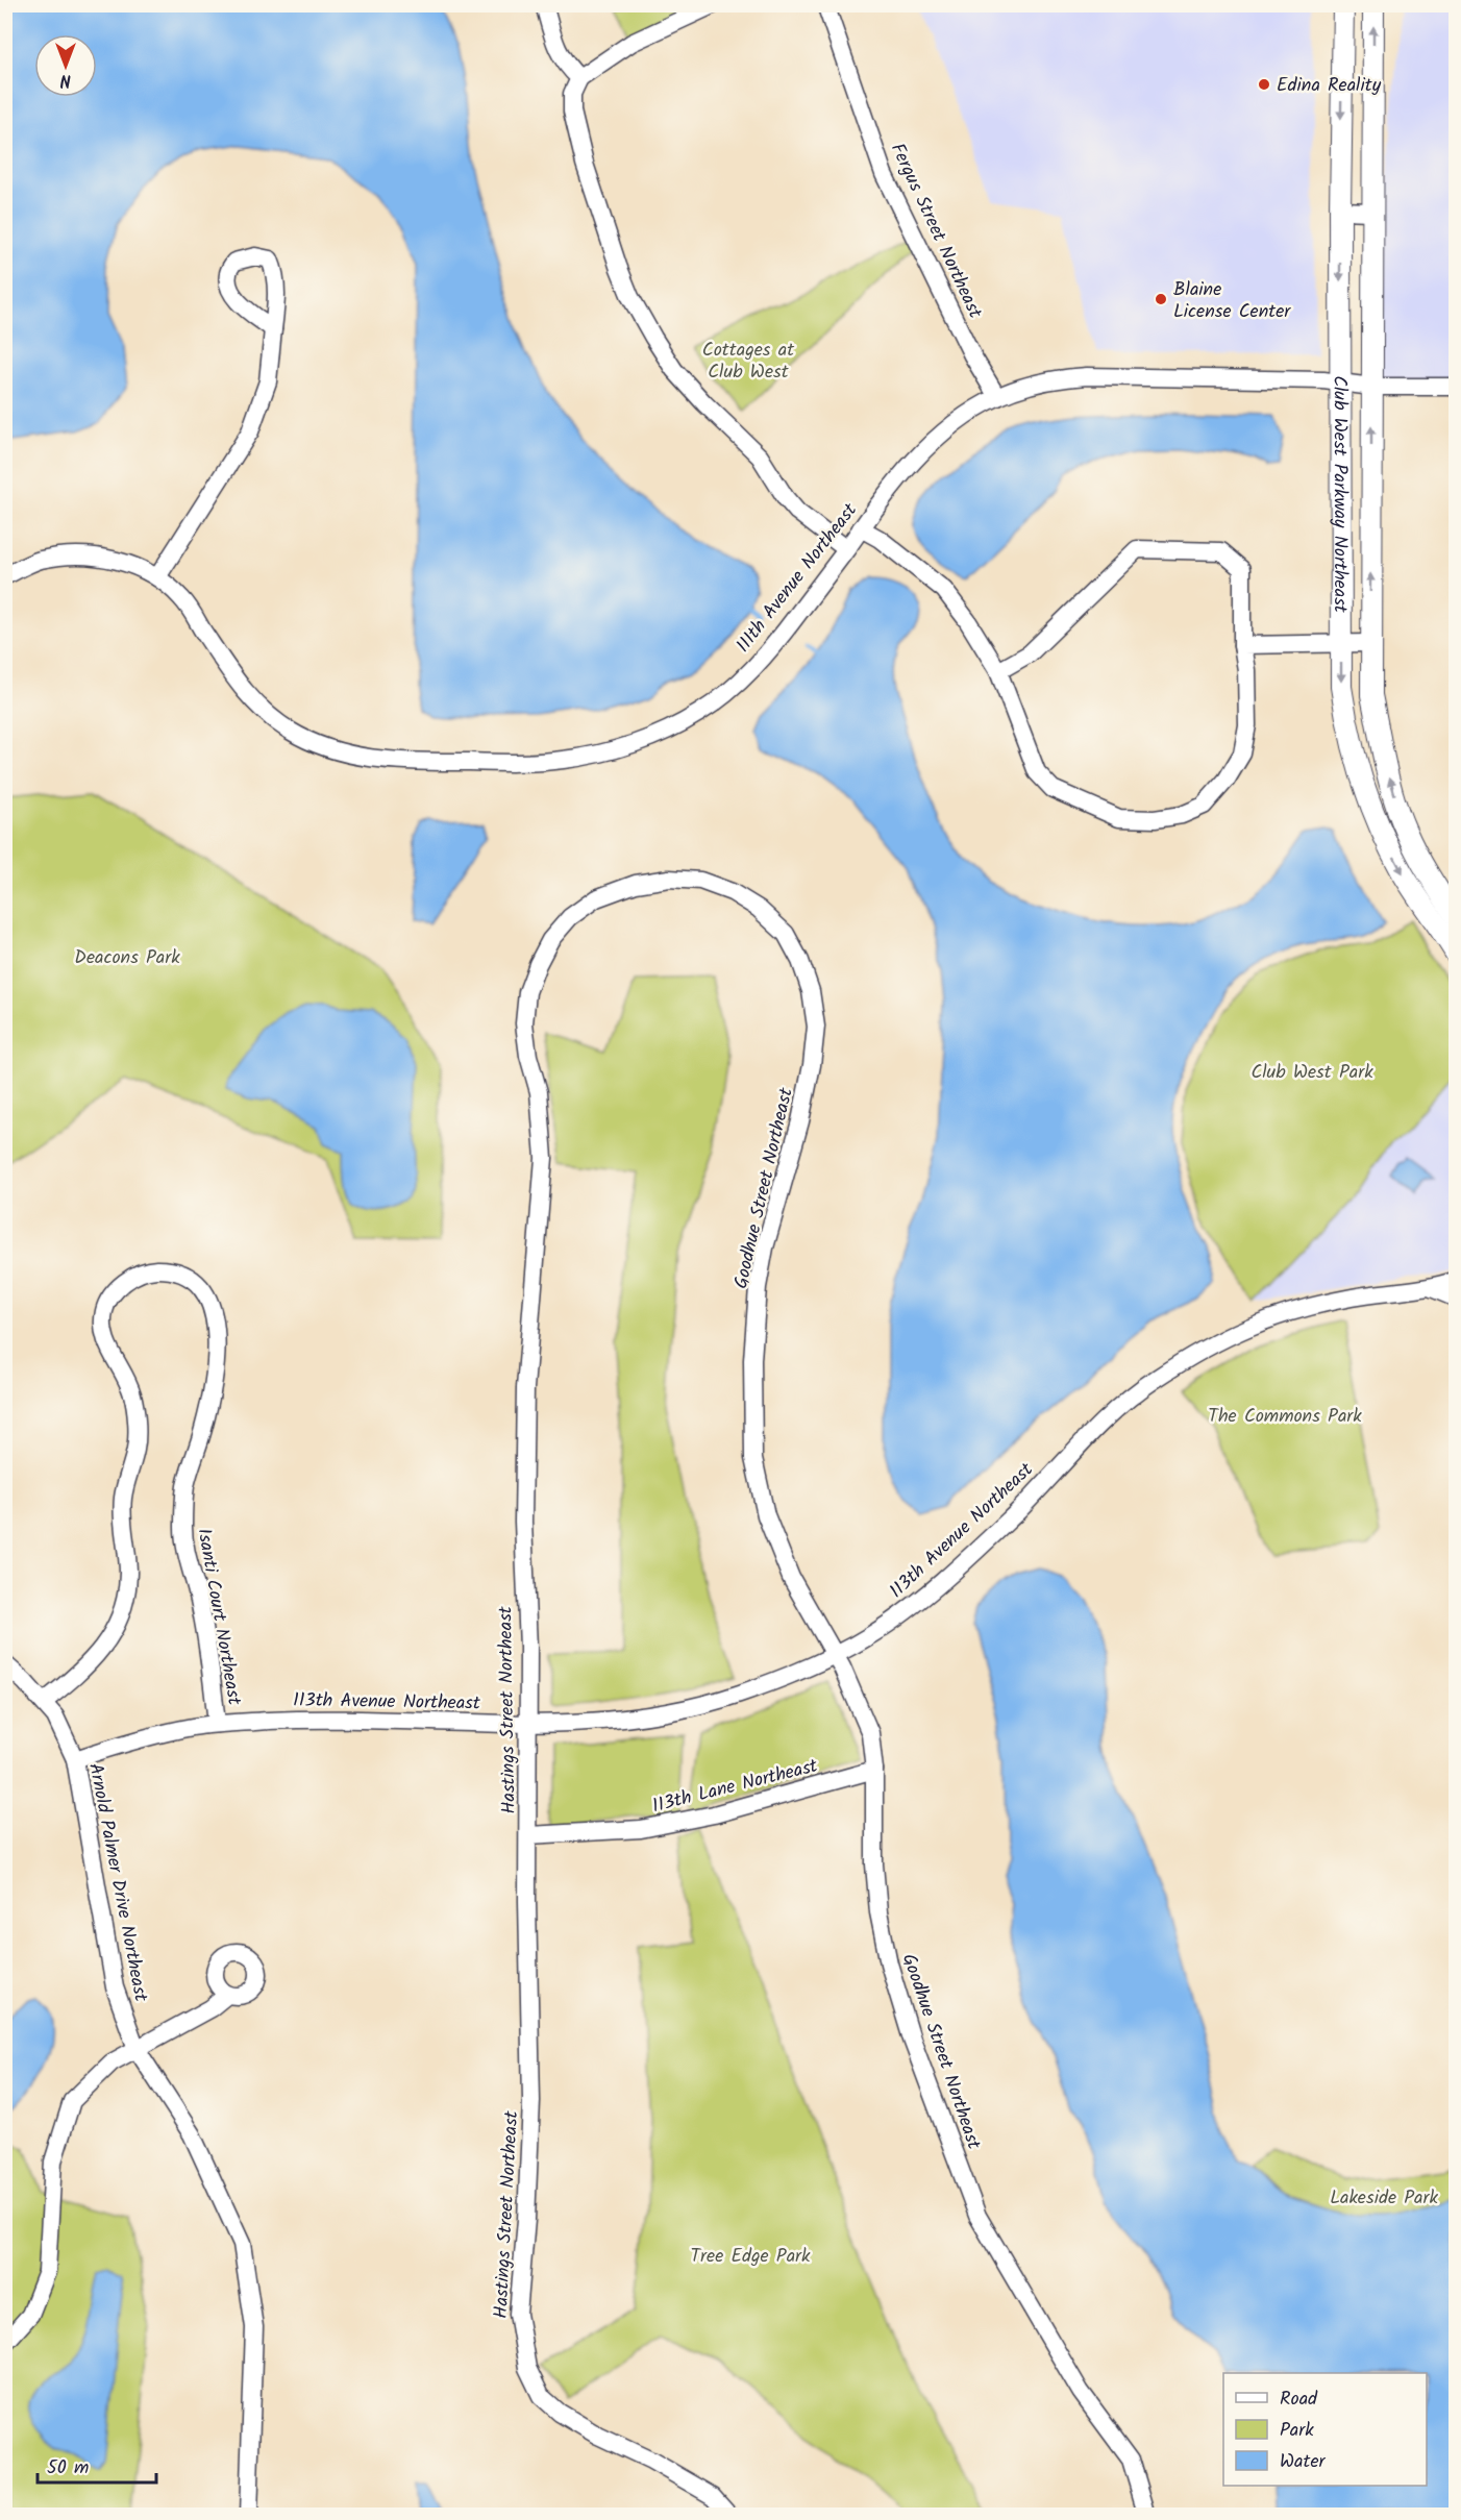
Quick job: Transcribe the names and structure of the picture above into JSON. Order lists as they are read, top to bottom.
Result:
{
  "streets": {
    "street": [
      "Fergus Street Northeast",
      "Club West Parkway Northeast",
      "111th Avenue Northeast",
      "Goodhue Street Northeast",
      "113th Avenue Northeast",
      "Isanti Court Northeast",
      "Hastings Street Northeast",
      "113th Lane Northeast",
      "Arnold Palmer Drive Northeast"
    ]
  },
  "crossings": [
    ["Fergus Street Northeast", "111th Avenue Northeast"],
    ["Club West Parkway Northeast", "111th Avenue Northeast"],
    ["Goodhue Street Northeast", "113th Avenue Northeast"],
    ["Goodhue Street Northeast", "Hastings Street Northeast"],
    ["Goodhue Street Northeast", "113th Lane Northeast"],
    ["113th Avenue Northeast", "Isanti Court Northeast"],
    ["113th Avenue Northeast", "Hastings Street Northeast"],
    ["113th Avenue Northeast", "Arnold Palmer Drive Northeast"],
    ["Isanti Court Northeast", "Arnold Palmer Drive Northeast"],
    ["Hastings Street Northeast", "113th Lane Northeast"]
  ],
  "parks": [
    "Cottages at Club West",
    "Deacons Park",
    "Club West Park",
    "The Commons Park",
    "Lakeside Park",
    "Tree Edge Park"
  ],
  "places": ["Edina Reality", "Blaine License Center"],
  "legend": ["Road", "Park", "Water"],
  "scale_bar": "50 m",
  "north": "bottom"
}
